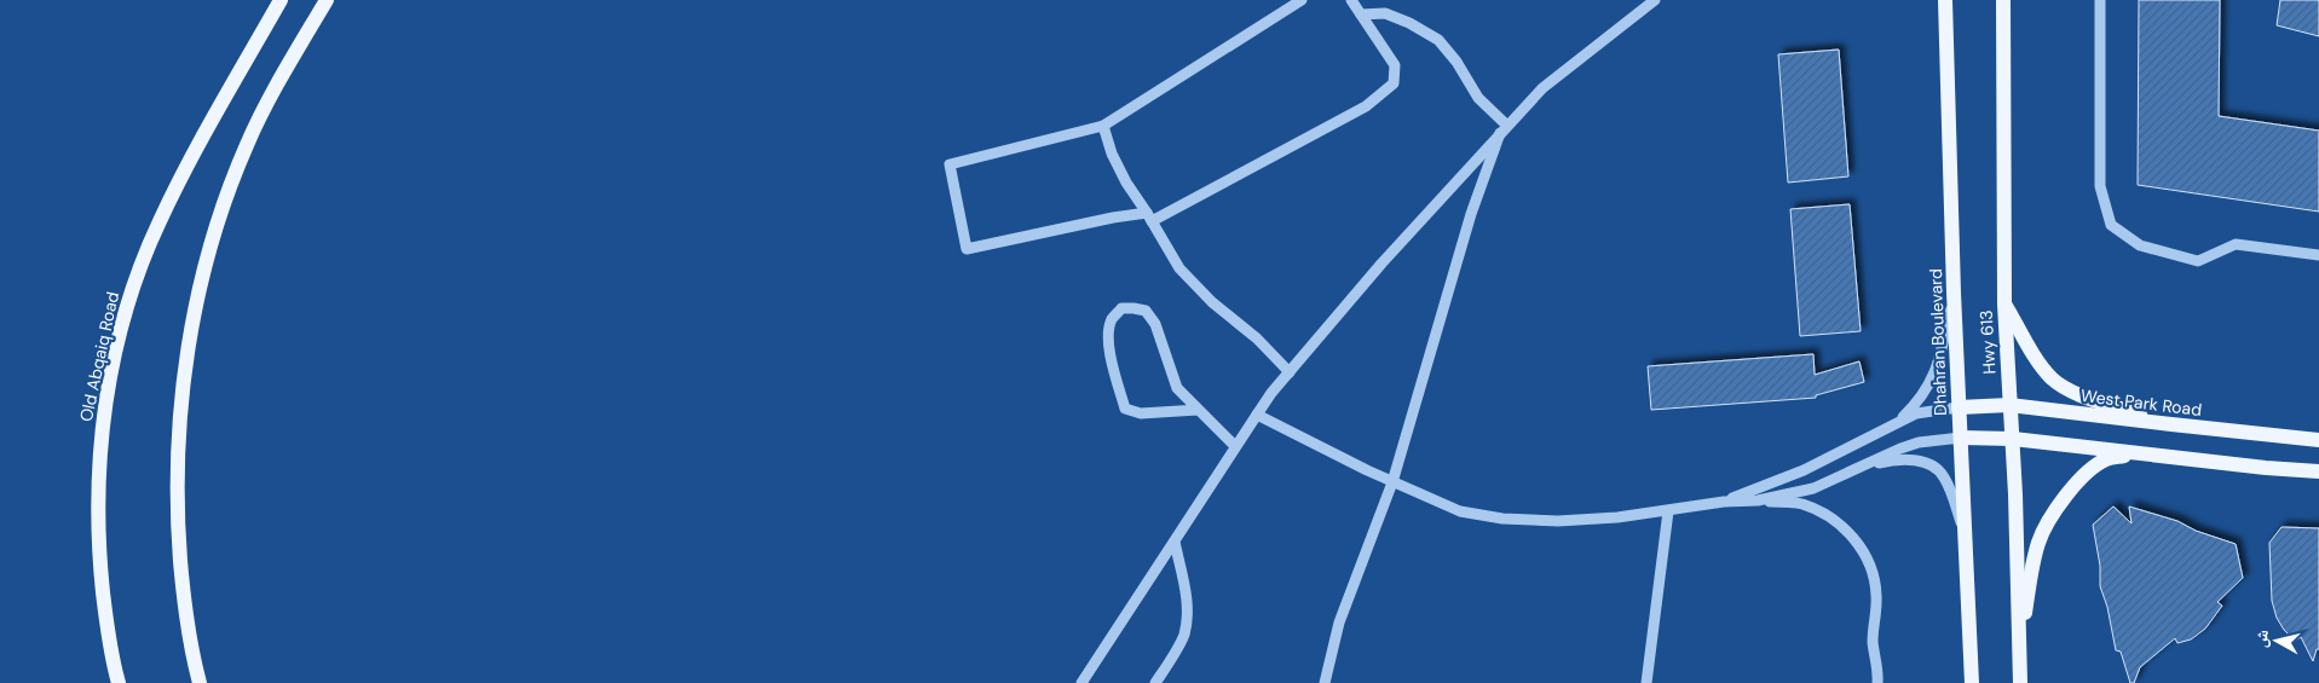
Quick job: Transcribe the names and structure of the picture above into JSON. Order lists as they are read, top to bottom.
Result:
{
  "streets": {
    "main road": [
      "Dhahran Boulevard",
      "Hwy 613",
      "Old Abqaiq Road",
      "West Park Road"
    ]
  },
  "crossings": [
    ["Dhahran Boulevard", "West Park Road"],
    ["Hwy 613", "West Park Road"]
  ],
  "north": "left"
}
